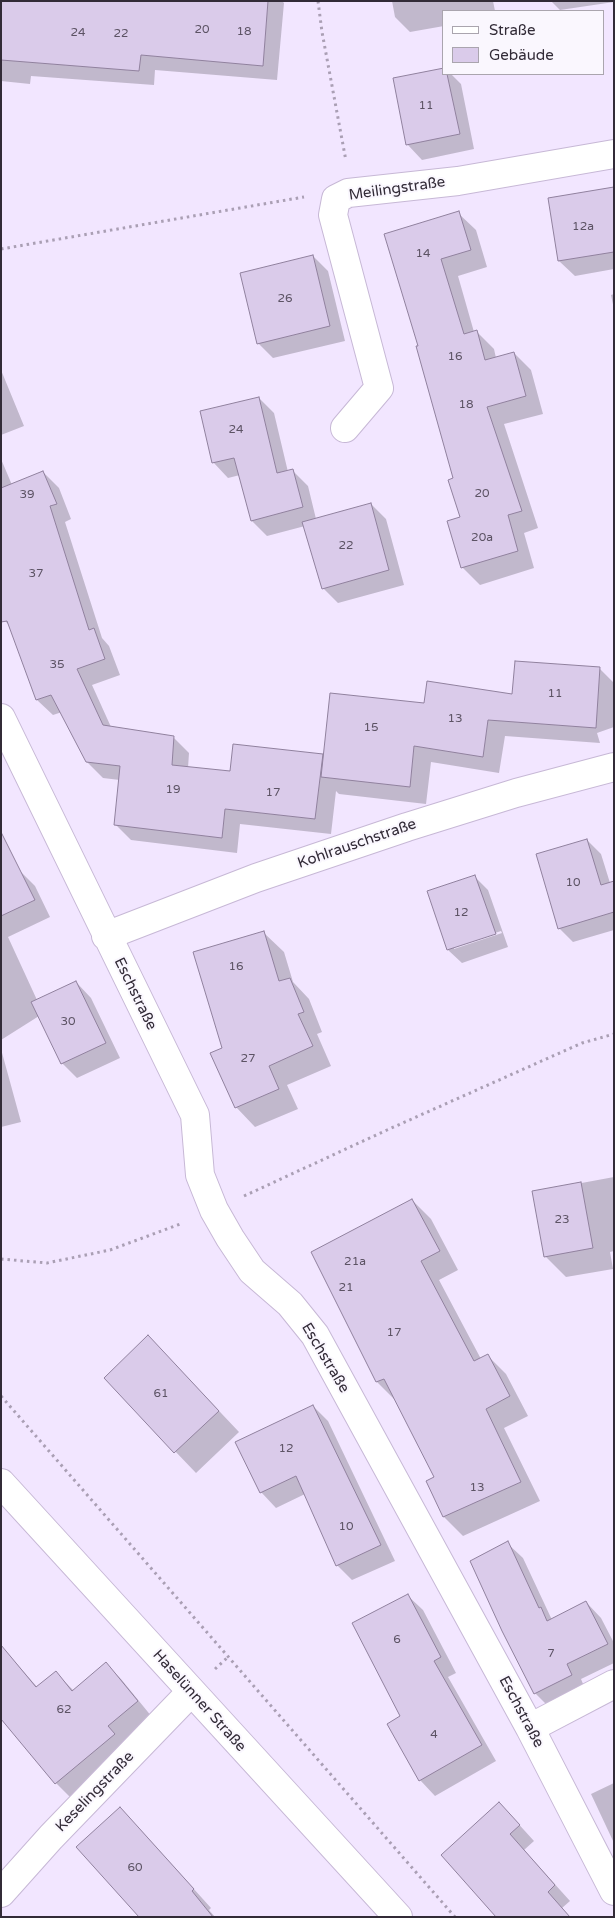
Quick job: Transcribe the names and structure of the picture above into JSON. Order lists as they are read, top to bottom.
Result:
{
  "streets": {
    "street": [
      "Meilingstraße",
      "Kohlrauschstraße",
      "Eschstraße",
      "Haselünner Straße",
      "Keselingstraße"
    ]
  },
  "crossings": [
    ["Kohlrauschstraße", "Eschstraße"],
    ["Haselünner Straße", "Keselingstraße"]
  ],
  "house_numbers": [
    "20",
    "18",
    "24",
    "22",
    "11",
    "12a",
    "14",
    "26",
    "16",
    "18",
    "24",
    "20",
    "39",
    "20a",
    "22",
    "37",
    "35",
    "11",
    "13",
    "15",
    "19",
    "17",
    "10",
    "12",
    "16",
    "30",
    "27",
    "23",
    "21a",
    "21",
    "17",
    "61",
    "12",
    "13",
    "10",
    "6",
    "7",
    "62",
    "4",
    "60"
  ],
  "legend": ["Straße", "Gebäude"]
}
